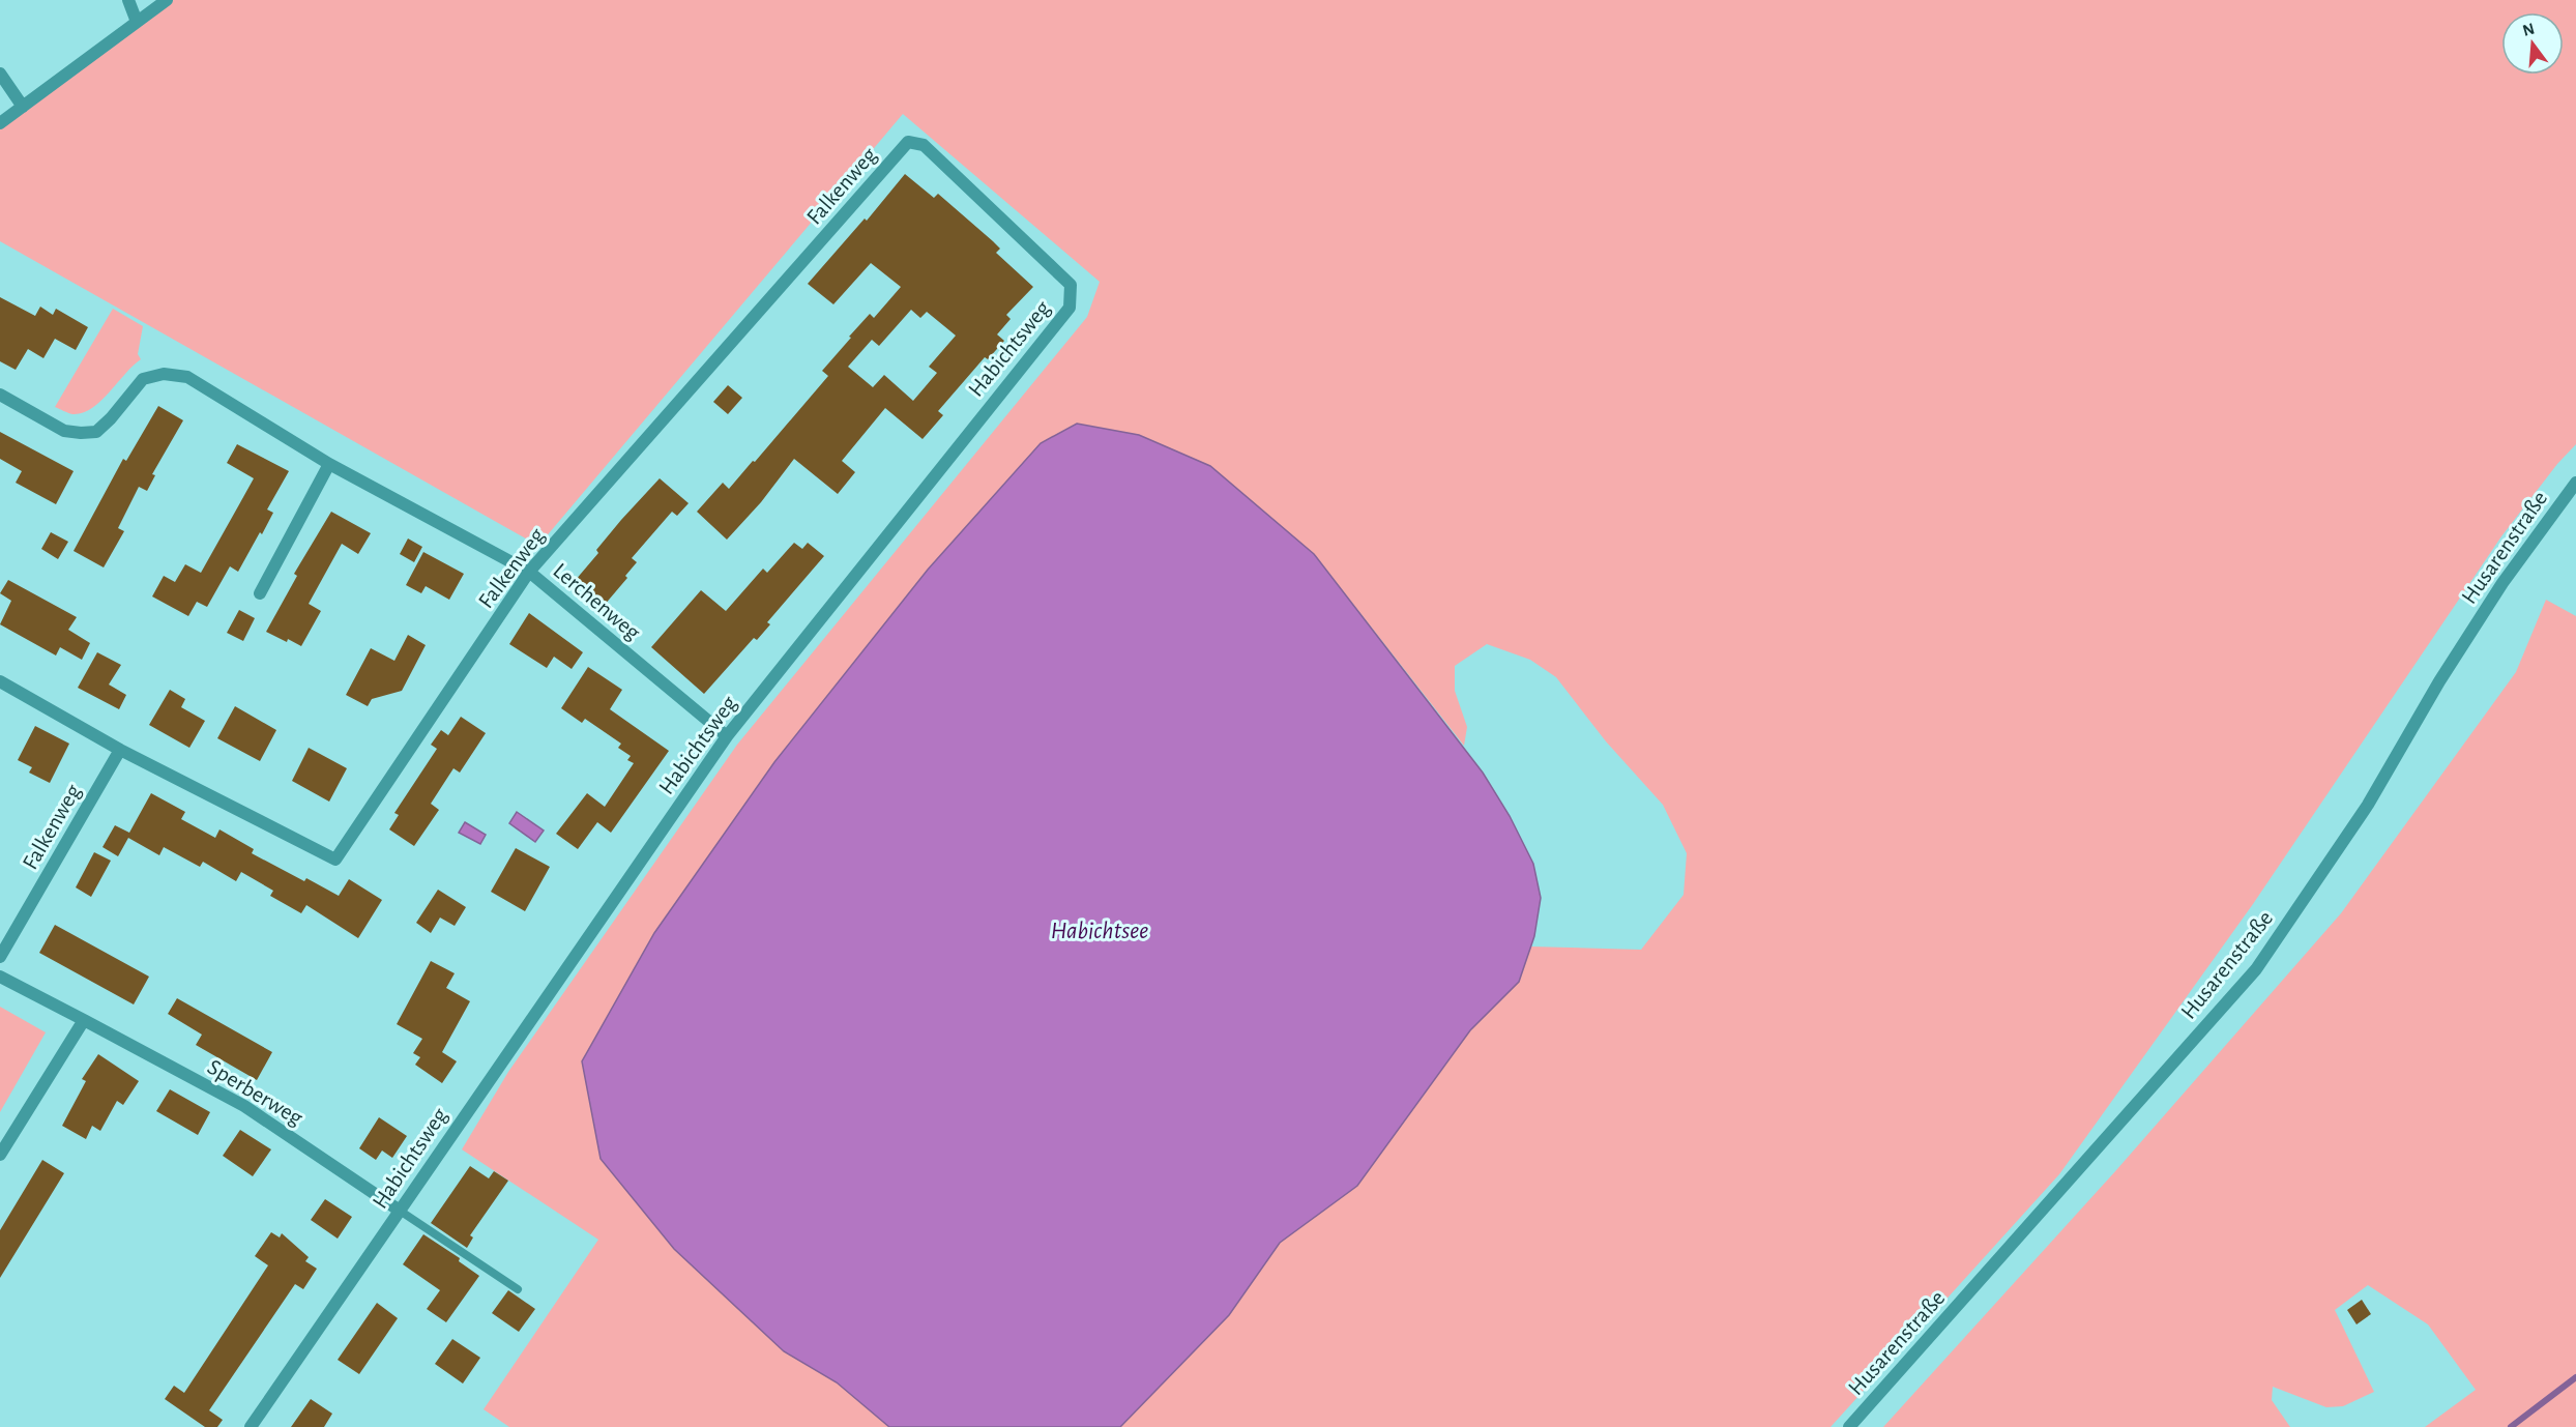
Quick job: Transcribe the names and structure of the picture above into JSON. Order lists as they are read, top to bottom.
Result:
{
  "streets": {
    "street": [
      "Falkenweg",
      "Habichtsweg",
      "Husarenstraße",
      "Lerchenweg",
      "Sperberweg"
    ]
  },
  "crossings": [
    ["Falkenweg", "Habichtsweg"],
    ["Falkenweg", "Lerchenweg"],
    ["Habichtsweg", "Lerchenweg"],
    ["Habichtsweg", "Sperberweg"]
  ],
  "water": ["Habichtsee"],
  "north": "top"
}
